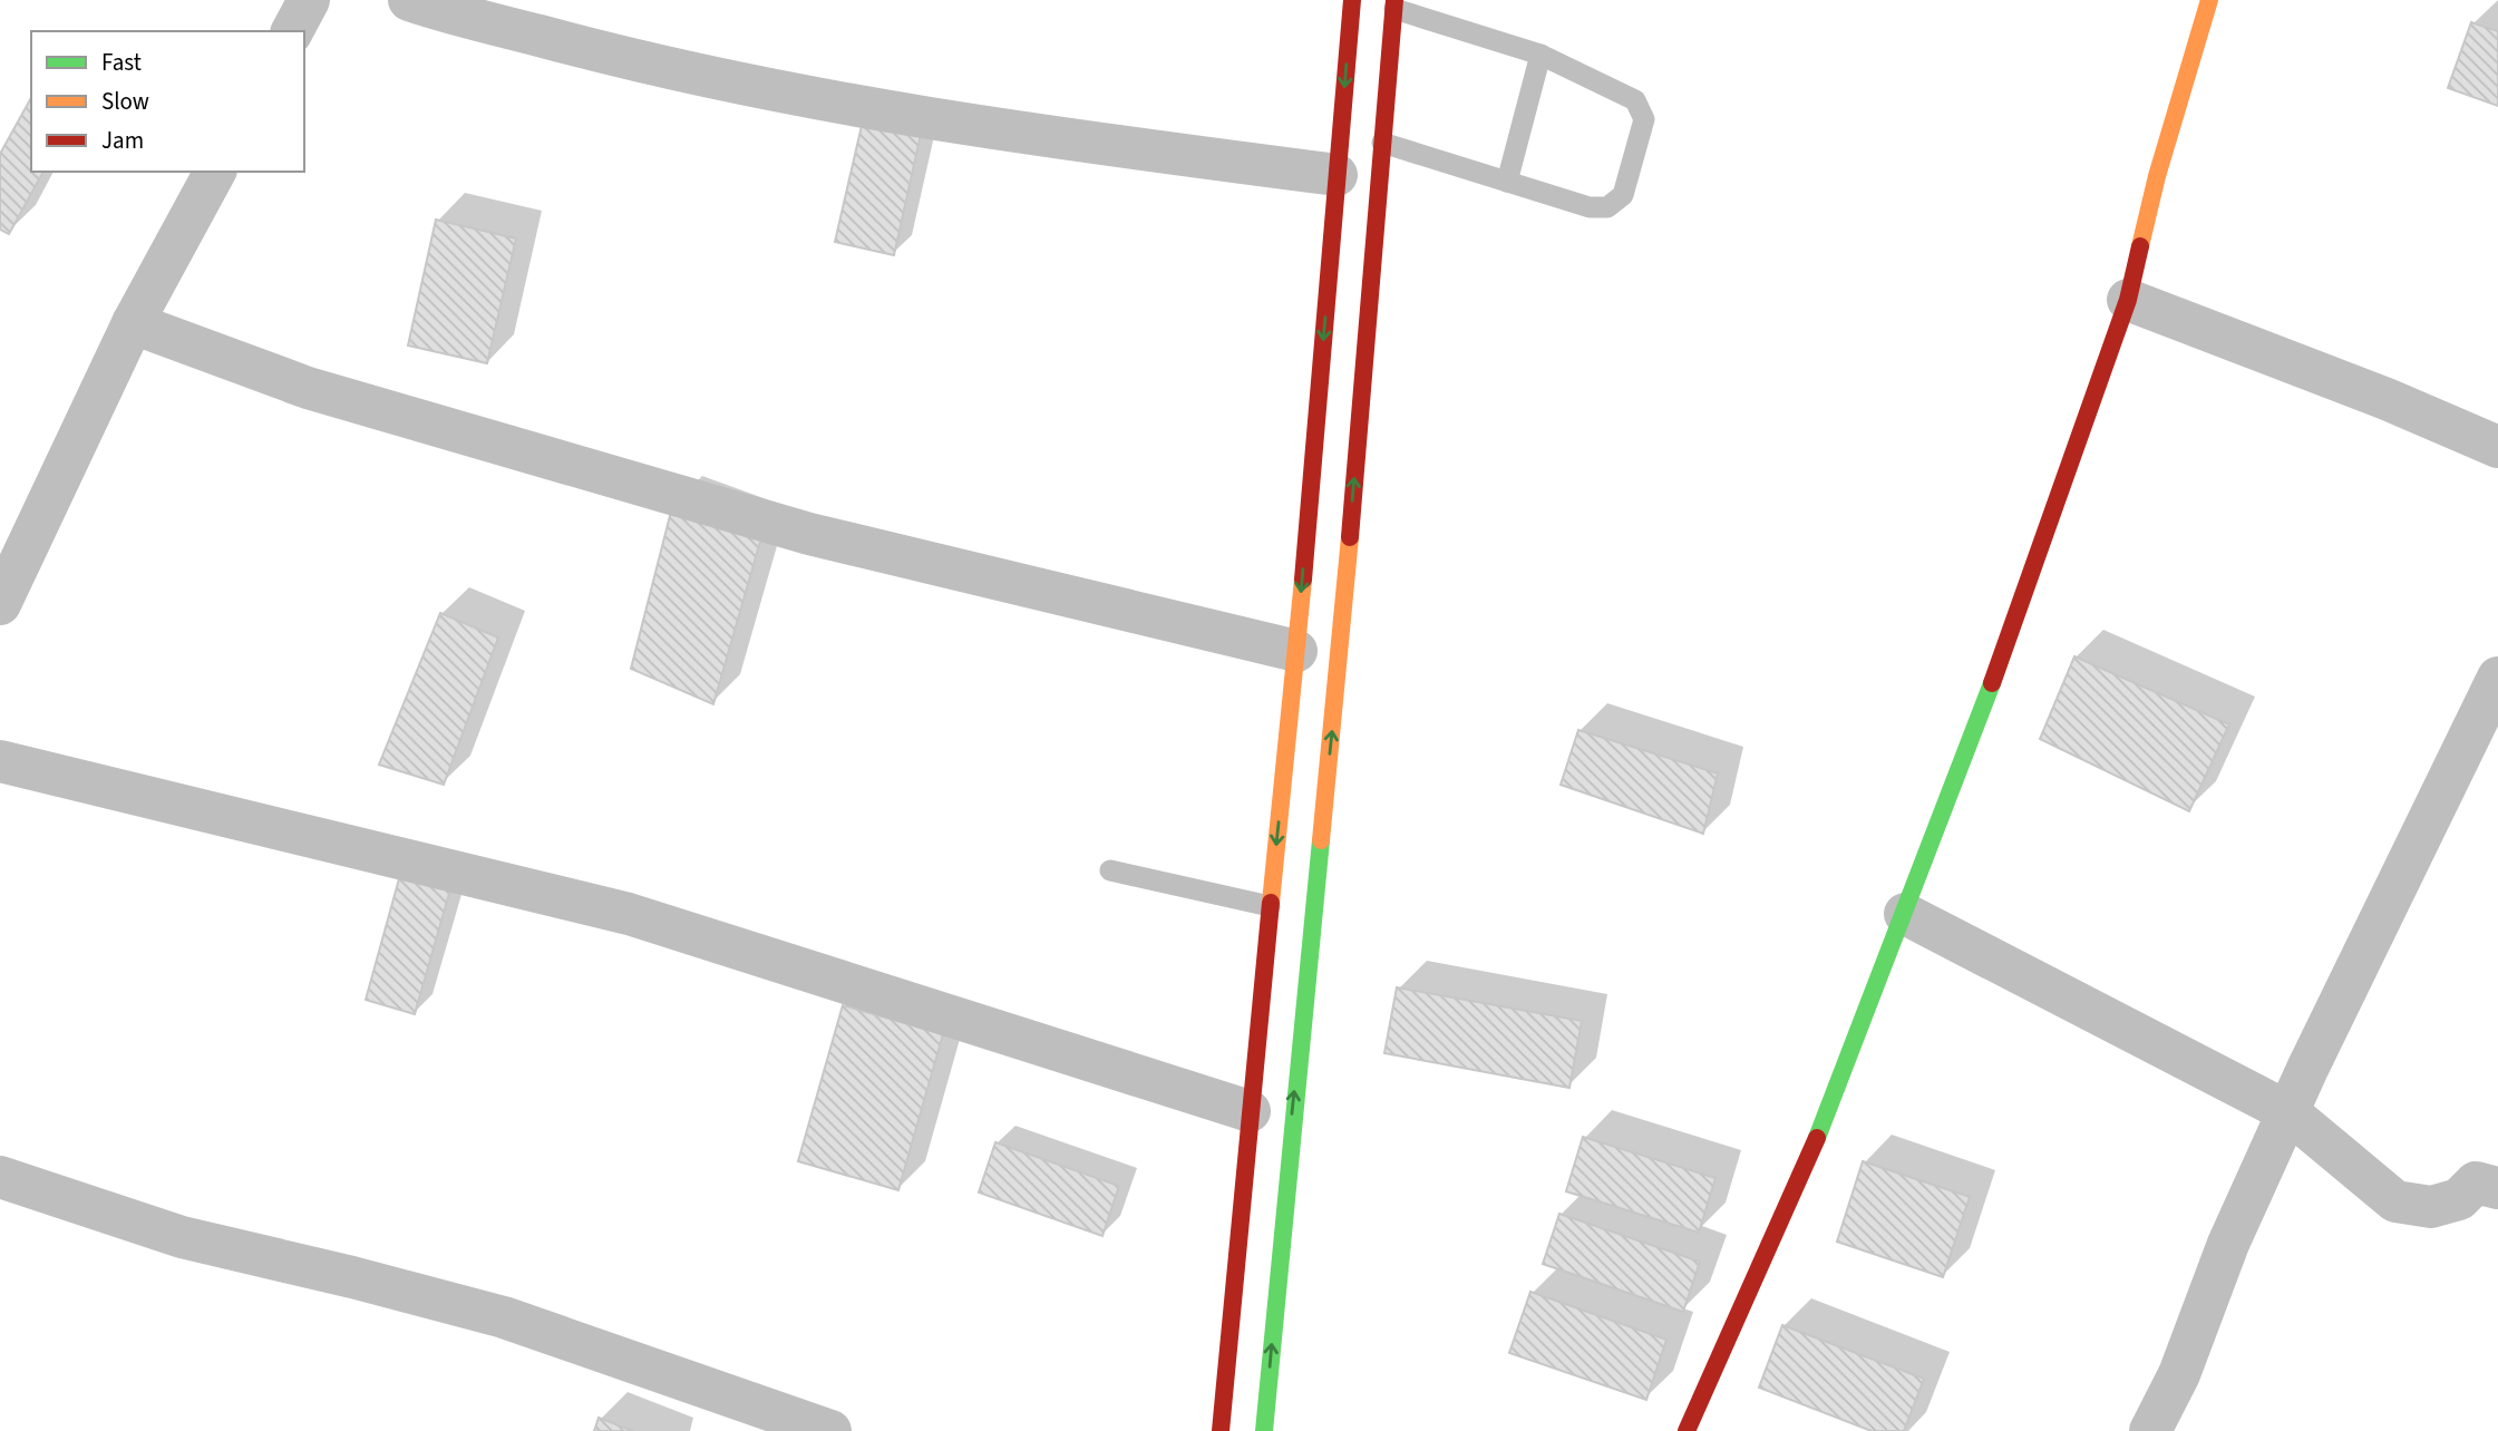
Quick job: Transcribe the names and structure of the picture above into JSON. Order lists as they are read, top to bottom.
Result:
{
  "legend": ["Fast", "Slow", "Jam"]
}
